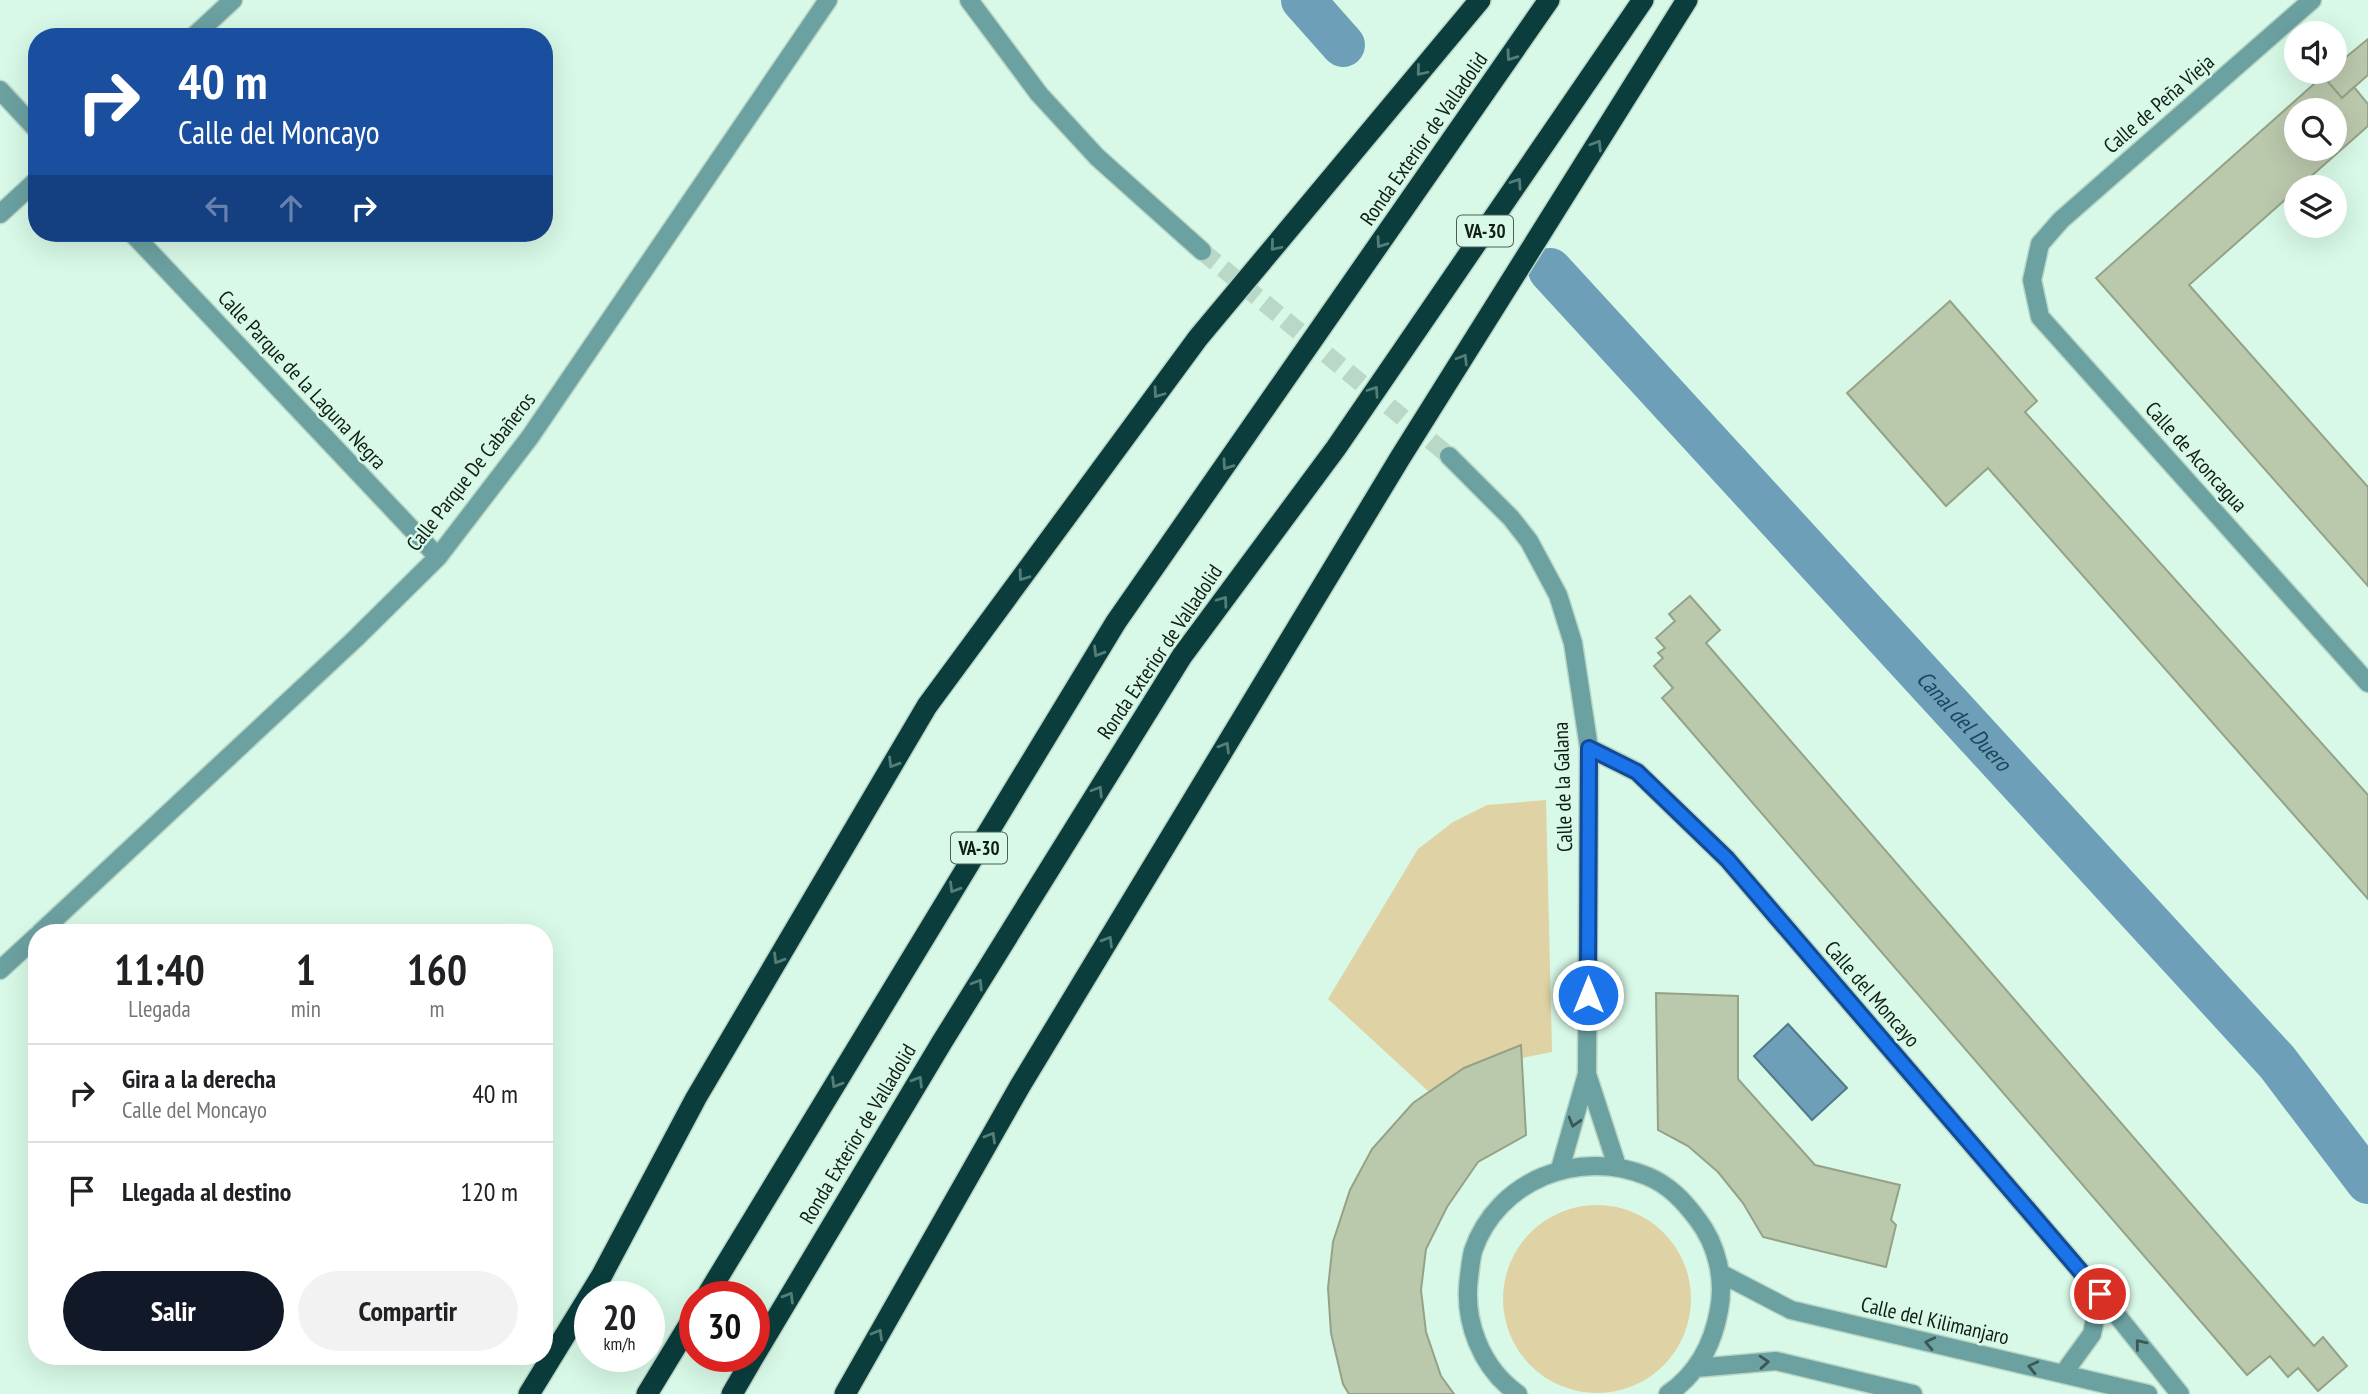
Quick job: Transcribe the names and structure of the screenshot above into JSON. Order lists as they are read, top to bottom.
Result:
{
  "streets": {
    "highway": ["Ronda Exterior de Valladolid", "VA-30"],
    "street": [
      "Calle de Peña Vieja",
      "Calle Parque de la Laguna Negra",
      "Calle de Aconcagua",
      "Calle Parque De Cabañeros",
      "Calle de la Galana",
      "Calle del Moncayo",
      "Calle del Kilimanjaro"
    ]
  },
  "crossings": [
    ["Calle de Peña Vieja", "Calle de Aconcagua"],
    ["Calle Parque de la Laguna Negra", "Calle Parque De Cabañeros"],
    ["Calle de la Galana", "Calle del Moncayo"]
  ],
  "water": ["Canal del Duero"],
  "page": {
    "turn": ["40 m", "Calle del Moncayo"],
    "eta": [
      "11:40",
      "Llegada",
      "1",
      "min",
      "160",
      "m"
    ],
    "list": [
      {
        "name": "Gira a la derecha",
        "note": "Calle del Moncayo",
        "value": "40 m"
      },
      {
        "name": "Llegada al destino",
        "value": "120 m"
      }
    ],
    "buttons": ["Salir", "Compartir"],
    "speed": "20 km/h",
    "limit": "30"
  }
}
